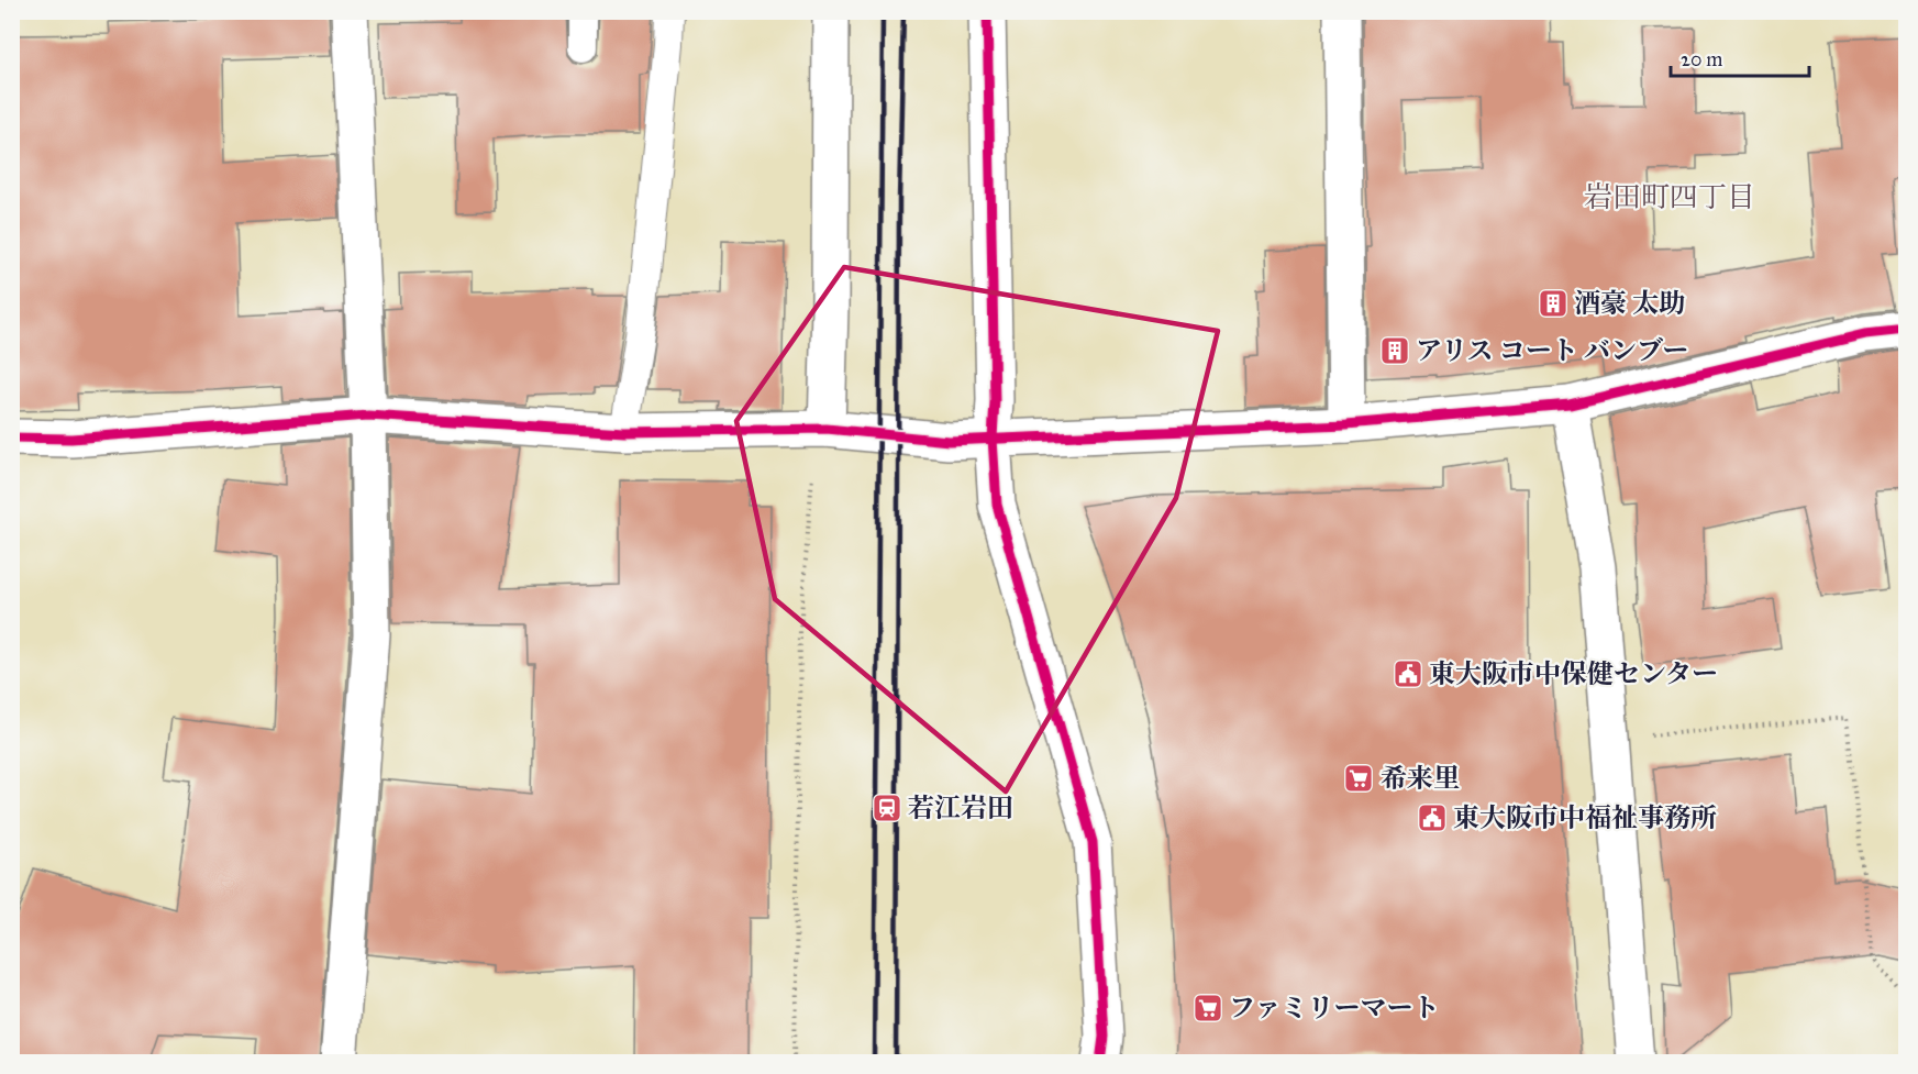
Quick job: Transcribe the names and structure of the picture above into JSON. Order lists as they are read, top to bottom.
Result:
{
  "districts": ["岩田町四丁目"],
  "places": {
    "building": ["酒豪 太助", "アリス コート バンブー"],
    "public building": ["東大阪市中保健センター", "東大阪市中福祉事務所"],
    "supermarket": ["希来里", "ファミリーマート"],
    "station": ["若江岩田"]
  },
  "scale_bar": "20 m"
}
